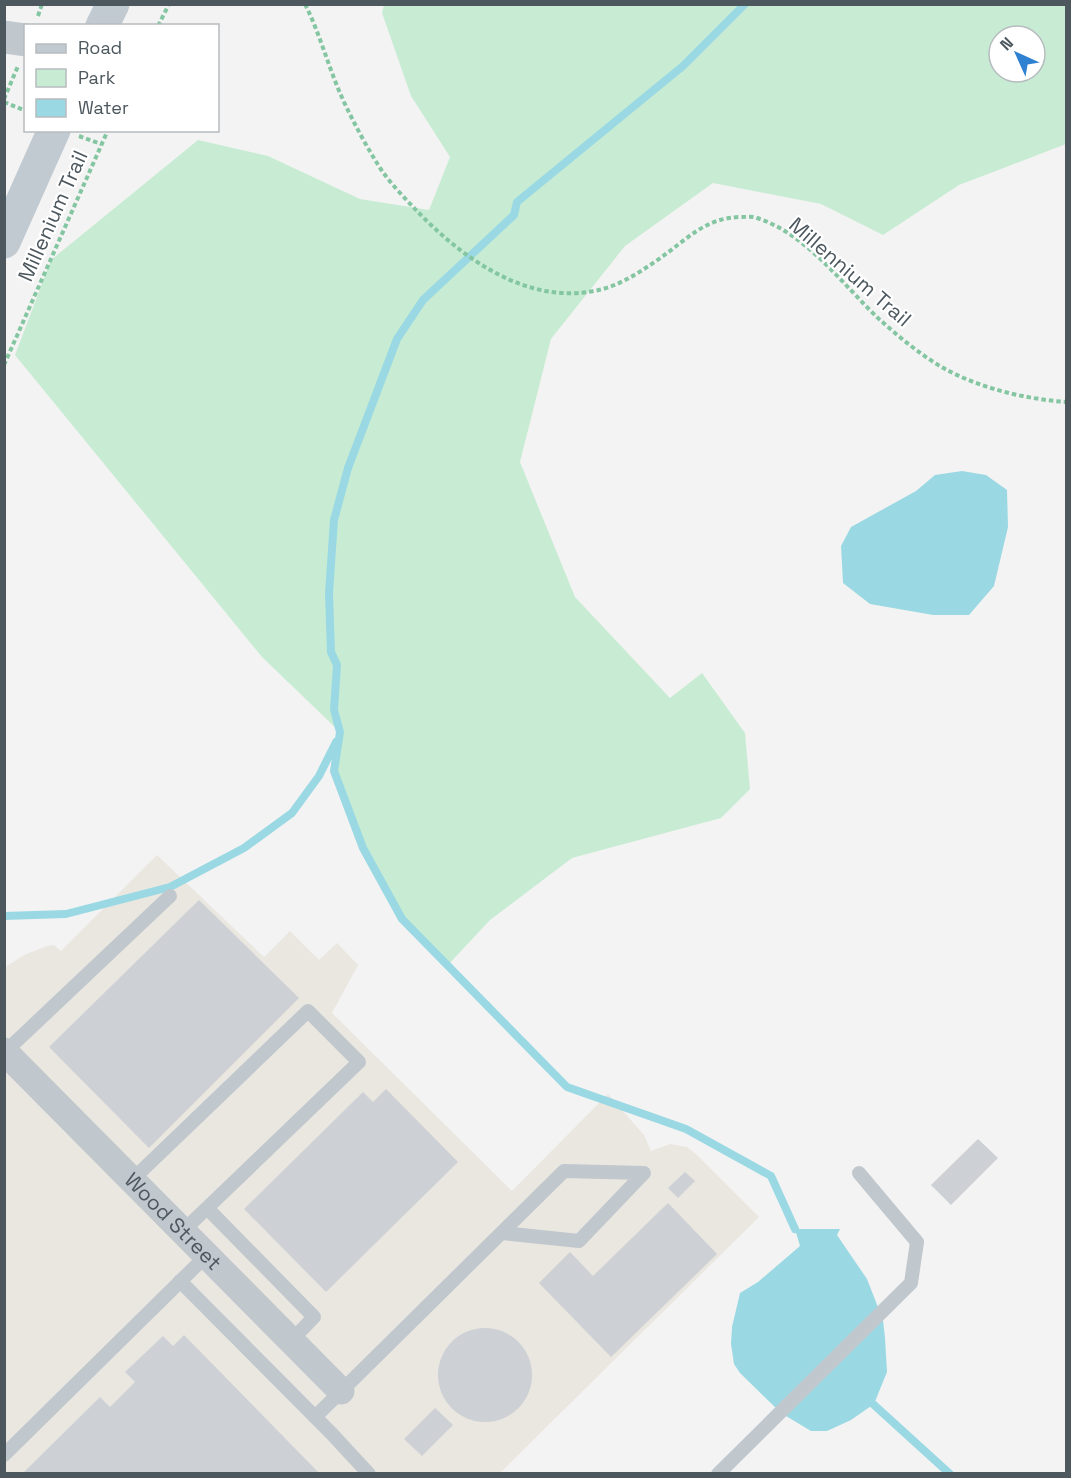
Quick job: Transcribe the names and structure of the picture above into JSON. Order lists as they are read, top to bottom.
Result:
{
  "streets": {
    "street": ["Wood Street"],
    "path": ["Millenium Trail", "Millennium Trail"]
  },
  "legend": ["Road", "Park", "Water"],
  "north": "top left"
}
